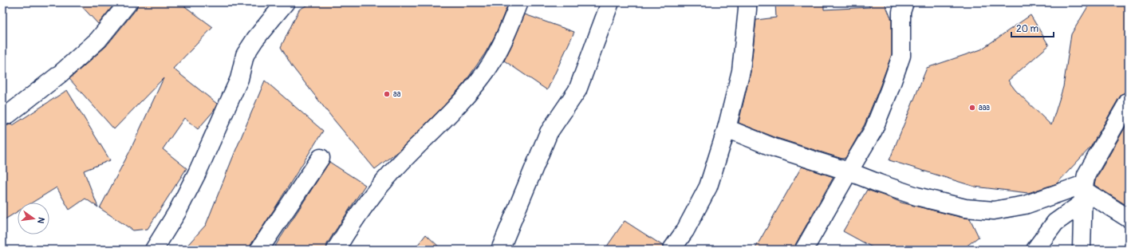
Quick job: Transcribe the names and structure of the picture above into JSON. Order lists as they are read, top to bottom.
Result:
{
  "places": ["aa", "aaa"],
  "scale_bar": "20 m",
  "north": "right"
}
